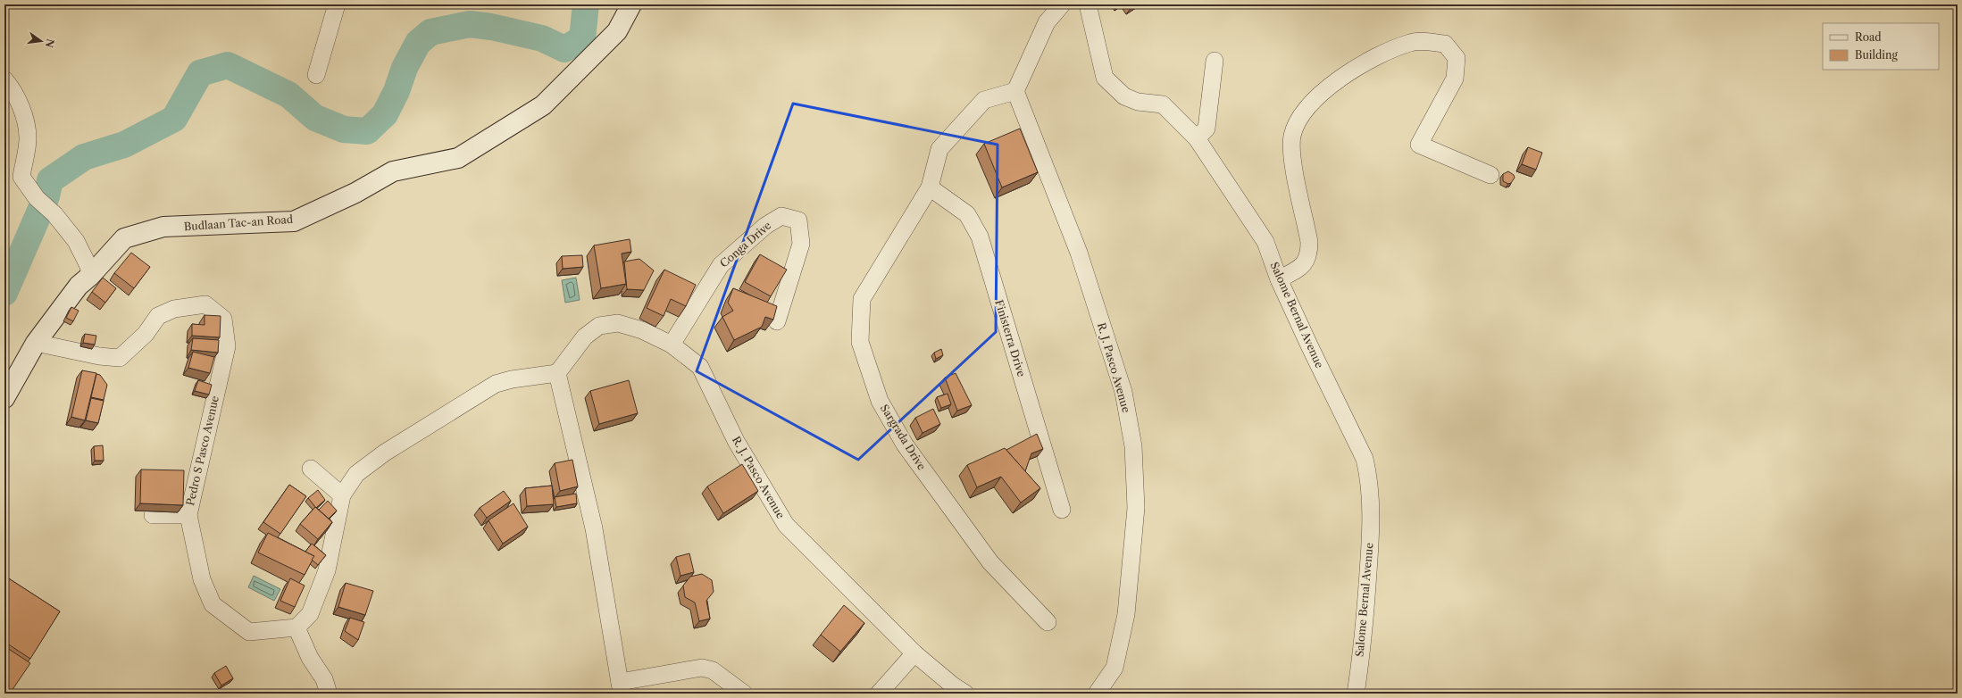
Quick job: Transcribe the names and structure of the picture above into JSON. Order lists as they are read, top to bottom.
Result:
{
  "streets": {
    "street": [
      "Budlaan Tac-an Road",
      "Conga Drive",
      "Salome Bernal Avenue",
      "Finisterra Drive",
      "R. J. Pasco Avenue",
      "Sargrada Drive",
      "Pedro S Pasco Avenue"
    ]
  },
  "crossings": [
    ["Budlaan Tac-an Road", "Pedro S Pasco Avenue"],
    ["Conga Drive", "R. J. Pasco Avenue"],
    ["Finisterra Drive", "Sargrada Drive"],
    ["R. J. Pasco Avenue", "Sargrada Drive"]
  ],
  "legend": ["Road", "Building"],
  "north": "right"
}
